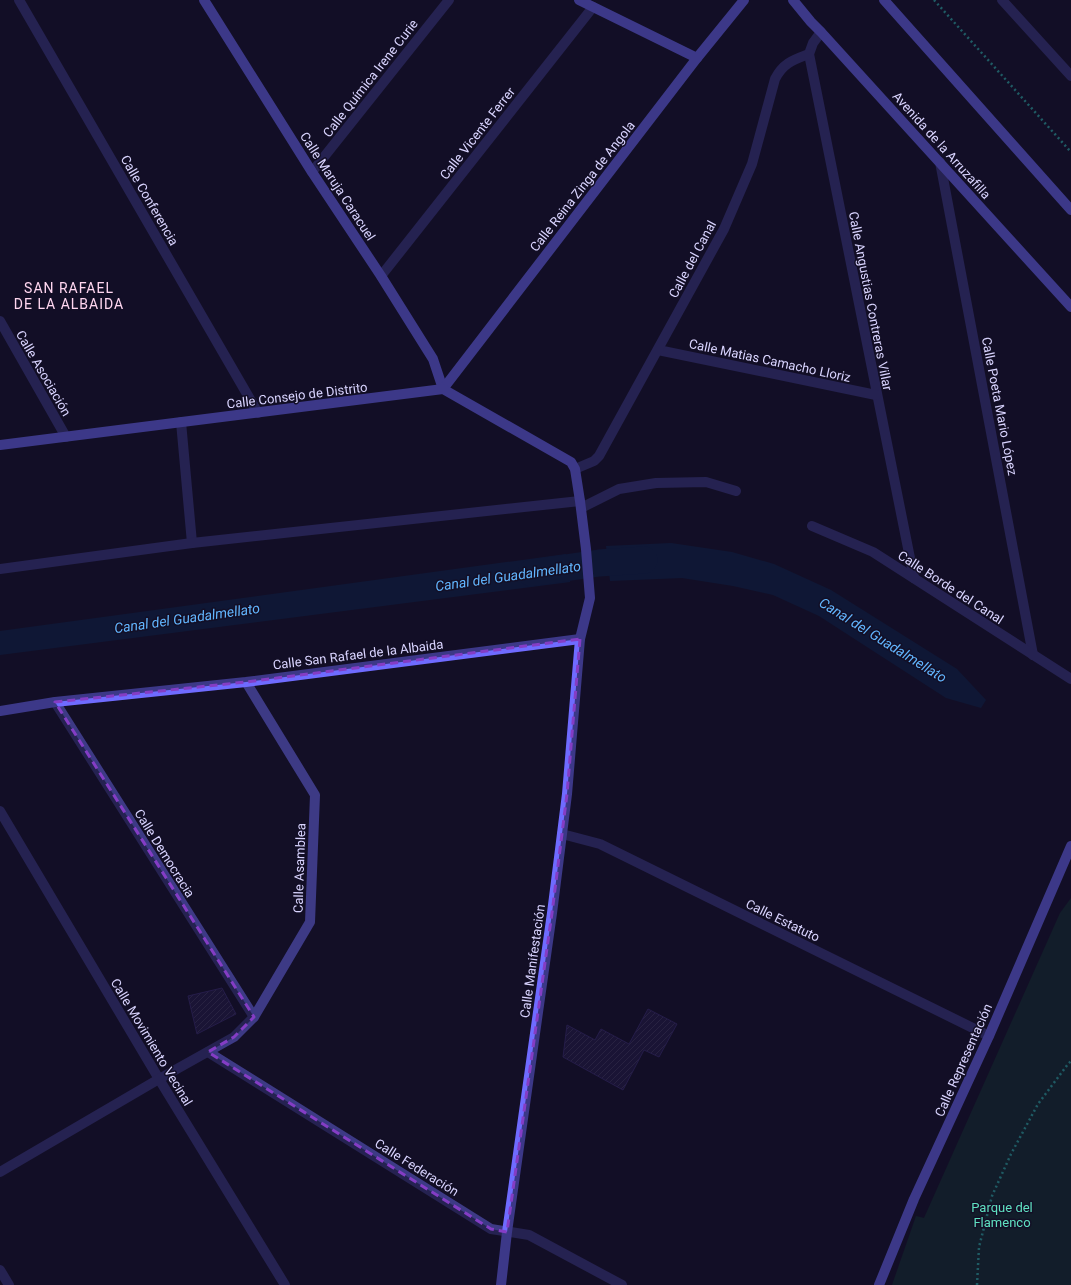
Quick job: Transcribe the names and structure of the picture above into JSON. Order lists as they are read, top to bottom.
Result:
{
  "streets": {
    "street": [
      "Calle Química Irene Curie",
      "Calle Vicente Ferrer",
      "Avenida de la Arruzafilla",
      "Calle Maruja Caracuel",
      "Calle Reina Zinga de Angola",
      "Calle Conferencia",
      "Calle del Canal",
      "Calle Angustias Contreras Villar",
      "Calle Matias Camacho Lloriz",
      "Calle Asociación",
      "Calle Consejo de Distrito",
      "Calle Poeta Mario López",
      "Calle Borde del Canal",
      "Calle San Rafael de la Albaida",
      "Calle Democracia",
      "Calle Asamblea",
      "Calle Estatuto",
      "Calle Manifestación",
      "Calle Movimiento Vecinal",
      "Calle Representación",
      "Calle Federación"
    ]
  },
  "crossings": [
    ["Calle Química Irene Curie", "Calle Maruja Caracuel"],
    ["Calle Vicente Ferrer", "Calle Maruja Caracuel"],
    ["Avenida de la Arruzafilla", "Calle Poeta Mario López"],
    ["Calle Maruja Caracuel", "Calle Reina Zinga de Angola"],
    ["Calle Maruja Caracuel", "Calle Consejo de Distrito"],
    ["Calle Reina Zinga de Angola", "Calle Consejo de Distrito"],
    ["Calle Conferencia", "Calle Consejo de Distrito"],
    ["Calle del Canal", "Calle Angustias Contreras Villar"],
    ["Calle del Canal", "Calle Matias Camacho Lloriz"],
    ["Calle Angustias Contreras Villar", "Calle Matias Camacho Lloriz"],
    ["Calle Angustias Contreras Villar", "Calle Borde del Canal"],
    ["Calle Asociación", "Calle Consejo de Distrito"],
    ["Calle Poeta Mario López", "Calle Borde del Canal"],
    ["Calle San Rafael de la Albaida", "Calle Democracia"],
    ["Calle San Rafael de la Albaida", "Calle Asamblea"],
    ["Calle San Rafael de la Albaida", "Calle Manifestación"],
    ["Calle Democracia", "Calle Asamblea"],
    ["Calle Asamblea", "Calle Movimiento Vecinal"],
    ["Calle Asamblea", "Calle Federación"],
    ["Calle Estatuto", "Calle Manifestación"],
    ["Calle Estatuto", "Calle Representación"],
    ["Calle Manifestación", "Calle Federación"]
  ],
  "districts": ["SAN RAFAEL DE LA ALBAIDA"],
  "water": ["Canal del Guadalmellato"],
  "parks": ["Parque del Flamenco"]
}
